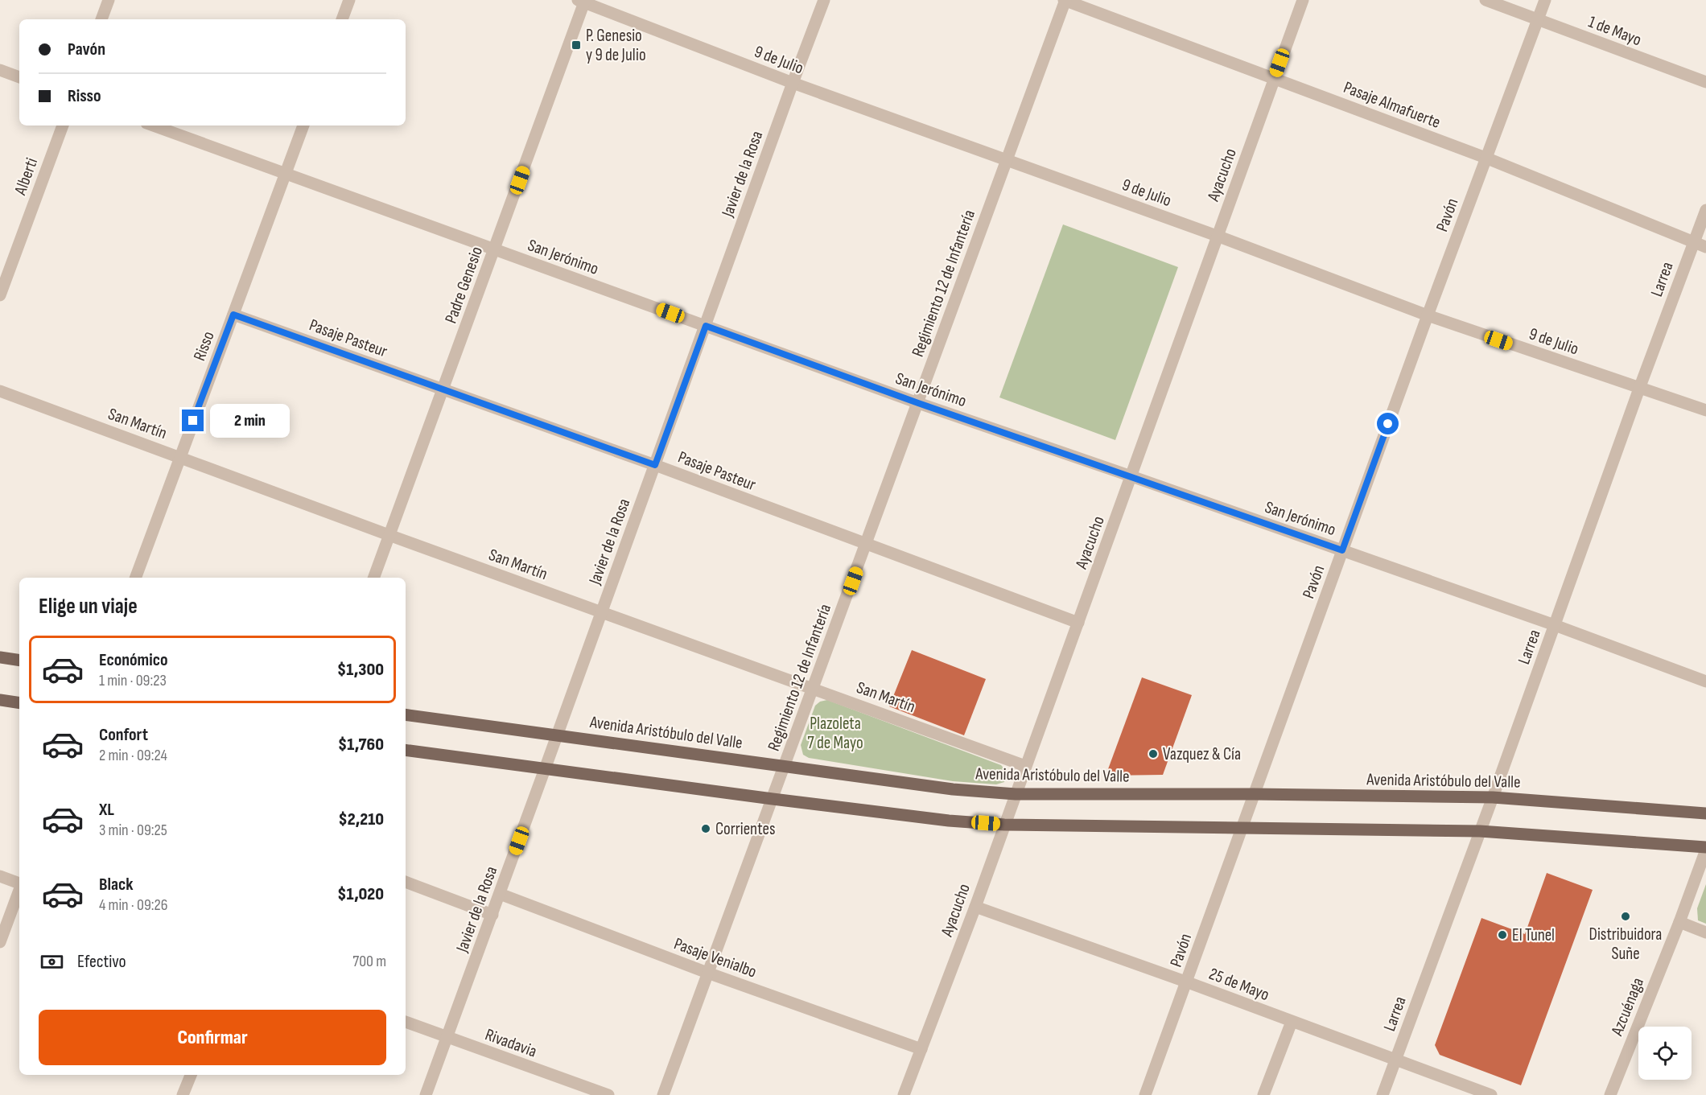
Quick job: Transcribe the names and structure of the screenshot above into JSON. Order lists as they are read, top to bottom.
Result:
{
  "streets": {
    "main road": ["Avenida Aristóbulo del Valle"],
    "street": [
      "1 de Mayo",
      "9 de Julio",
      "Pasaje Almafuerte",
      "Javier de la Rosa",
      "Ayacucho",
      "Alberti",
      "Pavón",
      "San Jerónimo",
      "Larrea",
      "Regimiento 12 de Infantería",
      "Padre Genesio",
      "Pasaje Pasteur",
      "Risso",
      "San Martín",
      "Pasaje Venialbo",
      "25 de Mayo",
      "Azcuénaga",
      "Rivadavia"
    ]
  },
  "crossings": [
    ["1 de Mayo", "Pavón"],
    ["9 de Julio", "Javier de la Rosa"],
    ["9 de Julio", "Ayacucho"],
    ["9 de Julio", "Pavón"],
    ["9 de Julio", "Larrea"],
    ["9 de Julio", "Regimiento 12 de Infantería"],
    ["9 de Julio", "Padre Genesio"],
    ["Pasaje Almafuerte", "Ayacucho"],
    ["Pasaje Almafuerte", "Pavón"],
    ["Pasaje Almafuerte", "Larrea"],
    ["Pasaje Almafuerte", "Regimiento 12 de Infantería"],
    ["Javier de la Rosa", "San Jerónimo"],
    ["Javier de la Rosa", "Pasaje Pasteur"],
    ["Javier de la Rosa", "San Martín"],
    ["Javier de la Rosa", "Avenida Aristóbulo del Valle"],
    ["Javier de la Rosa", "Pasaje Venialbo"],
    ["Javier de la Rosa", "Rivadavia"],
    ["Ayacucho", "San Jerónimo"],
    ["Ayacucho", "Pasaje Pasteur"],
    ["Ayacucho", "San Martín"],
    ["Ayacucho", "Avenida Aristóbulo del Valle"],
    ["Ayacucho", "Pasaje Venialbo"],
    ["Ayacucho", "25 de Mayo"],
    ["Pavón", "San Jerónimo"],
    ["Pavón", "Avenida Aristóbulo del Valle"],
    ["Pavón", "25 de Mayo"],
    ["San Jerónimo", "Larrea"],
    ["San Jerónimo", "Regimiento 12 de Infantería"],
    ["San Jerónimo", "Padre Genesio"],
    ["San Jerónimo", "Risso"],
    ["Larrea", "Avenida Aristóbulo del Valle"],
    ["Larrea", "25 de Mayo"],
    ["Regimiento 12 de Infantería", "Pasaje Pasteur"],
    ["Regimiento 12 de Infantería", "San Martín"],
    ["Regimiento 12 de Infantería", "Avenida Aristóbulo del Valle"],
    ["Regimiento 12 de Infantería", "Pasaje Venialbo"],
    ["Padre Genesio", "Pasaje Pasteur"],
    ["Padre Genesio", "San Martín"],
    ["Pasaje Pasteur", "Risso"],
    ["Risso", "San Martín"]
  ],
  "parks": ["Plazoleta 7 de Mayo"],
  "places": {
    "transit": ["P. Genesio y 9 de Julio"],
    "other": [
      "Vazquez & Cía",
      "Corrientes",
      "Distribuidora Suñe",
      "El Tunel"
    ]
  },
  "page": {
    "banner": ["Pavón", "Risso"],
    "bubble": "2 min",
    "heading": "Elige un viaje",
    "list": [
      {
        "name": "Económico",
        "note": "1 min · 09:23",
        "value": "$1,300"
      },
      {
        "name": "Confort",
        "note": "2 min · 09:24",
        "value": "$1,760"
      },
      {
        "name": "XL",
        "note": "3 min · 09:25",
        "value": "$2,210"
      },
      {
        "name": "Black",
        "note": "4 min · 09:26",
        "value": "$1,020"
      }
    ],
    "pay": ["Efectivo", "700 m"],
    "buttons": "Confirmar"
  }
}
